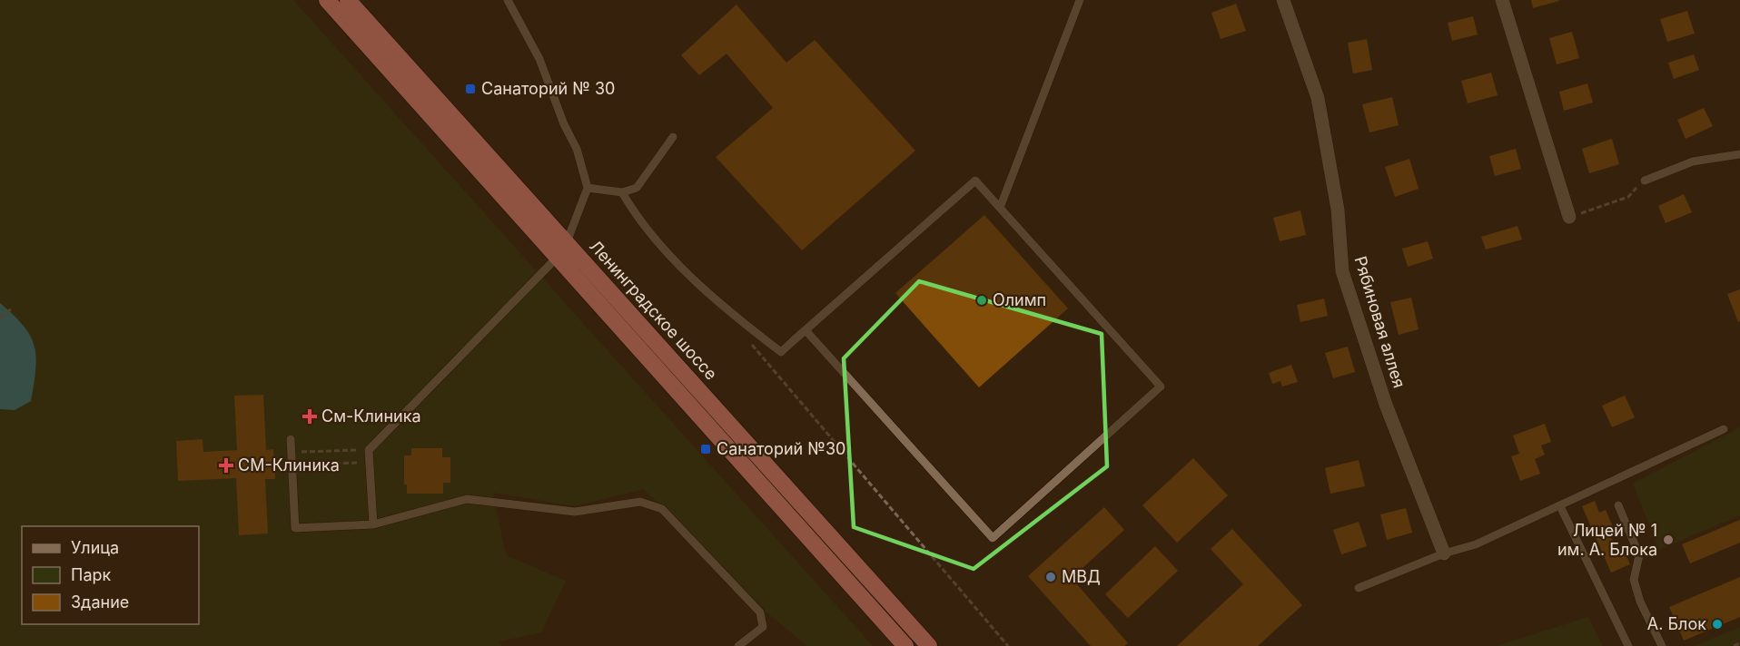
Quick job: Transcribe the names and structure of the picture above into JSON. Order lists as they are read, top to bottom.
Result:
{
  "streets": {
    "highway": ["Ленинградское шоссе"],
    "street": ["Рябиновая аллея"]
  },
  "places": {
    "transit": ["Санаторий № 30", "Санаторий №30"],
    "other": [
      "Олимп",
      "Лицей № 1 им. А. Блока",
      "МВД",
      "А. Блок"
    ],
    "health": ["См-Клиника", "СМ-Клиника"]
  },
  "legend": ["Улица", "Парк", "Здание"]
}
